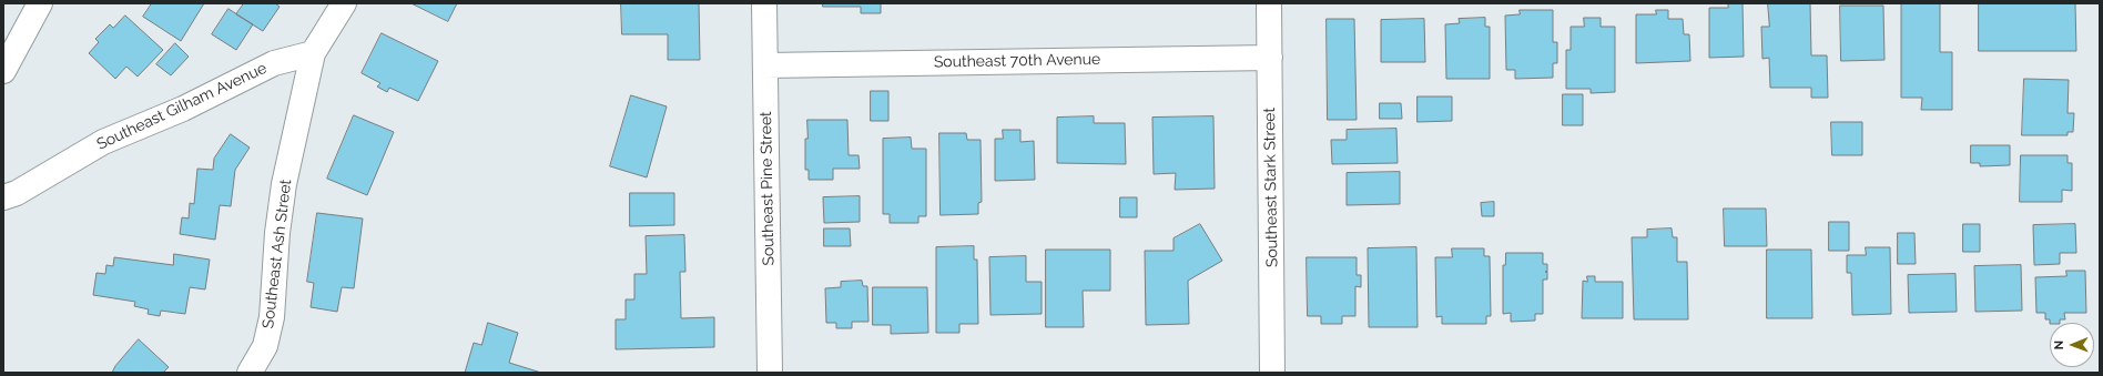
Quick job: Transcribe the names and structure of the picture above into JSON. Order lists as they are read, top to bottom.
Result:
{
  "streets": {
    "street": [
      "Southeast 70th Avenue",
      "Southeast Gilham Avenue",
      "Southeast Stark Street",
      "Southeast Pine Street",
      "Southeast Ash Street"
    ]
  },
  "crossings": [
    ["Southeast 70th Avenue", "Southeast Stark Street"],
    ["Southeast 70th Avenue", "Southeast Pine Street"],
    ["Southeast Gilham Avenue", "Southeast Ash Street"]
  ],
  "north": "left"
}
